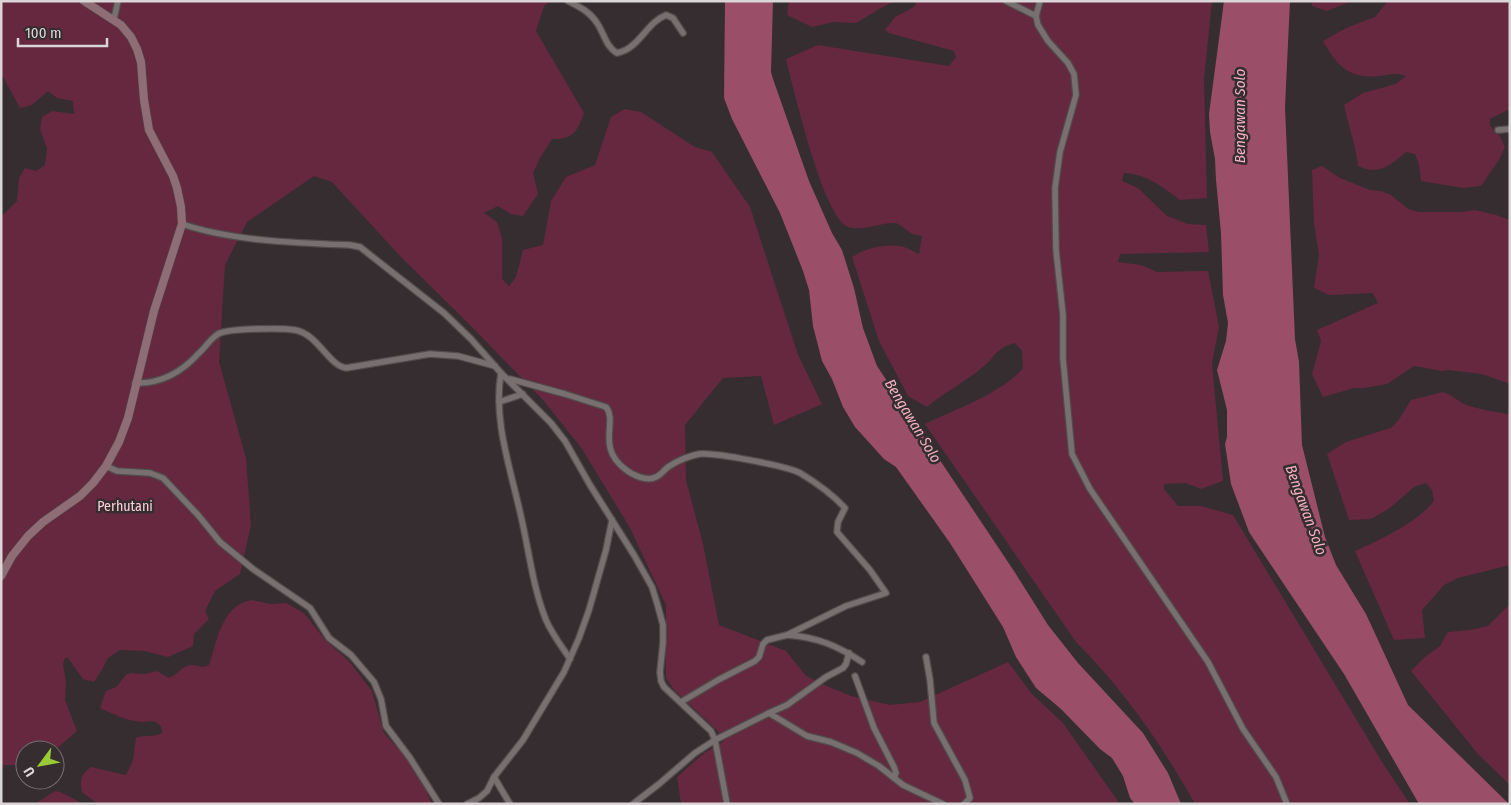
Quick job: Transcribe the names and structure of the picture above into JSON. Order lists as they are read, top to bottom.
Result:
{
  "water": ["Bengawan Solo"],
  "parks": ["Perhutani"],
  "scale_bar": "100 m",
  "north": "bottom left"
}
